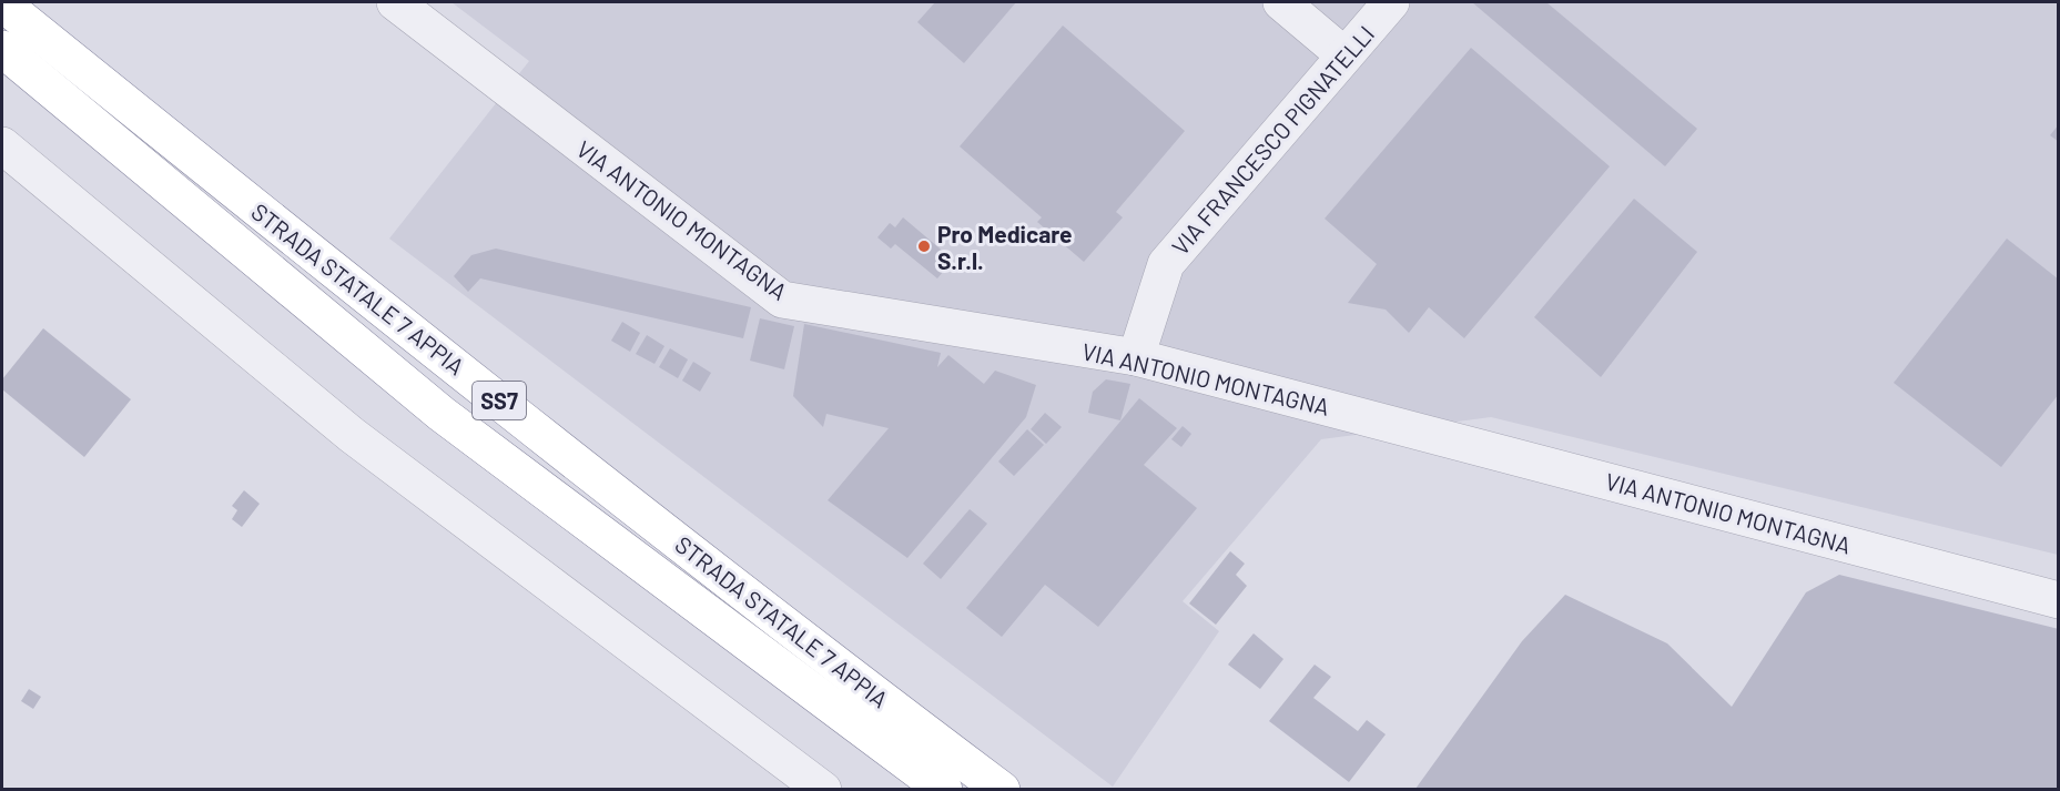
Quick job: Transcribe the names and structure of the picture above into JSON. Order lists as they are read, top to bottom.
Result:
{
  "streets": {
    "highway": ["STRADA STATALE 7 APPIA", "SS7"],
    "street": ["VIA FRANCESCO PIGNATELLI", "VIA ANTONIO MONTAGNA"]
  },
  "crossings": [
    ["VIA FRANCESCO PIGNATELLI", "VIA ANTONIO MONTAGNA"]
  ],
  "places": ["Pro Medicare S.r.l."]
}
